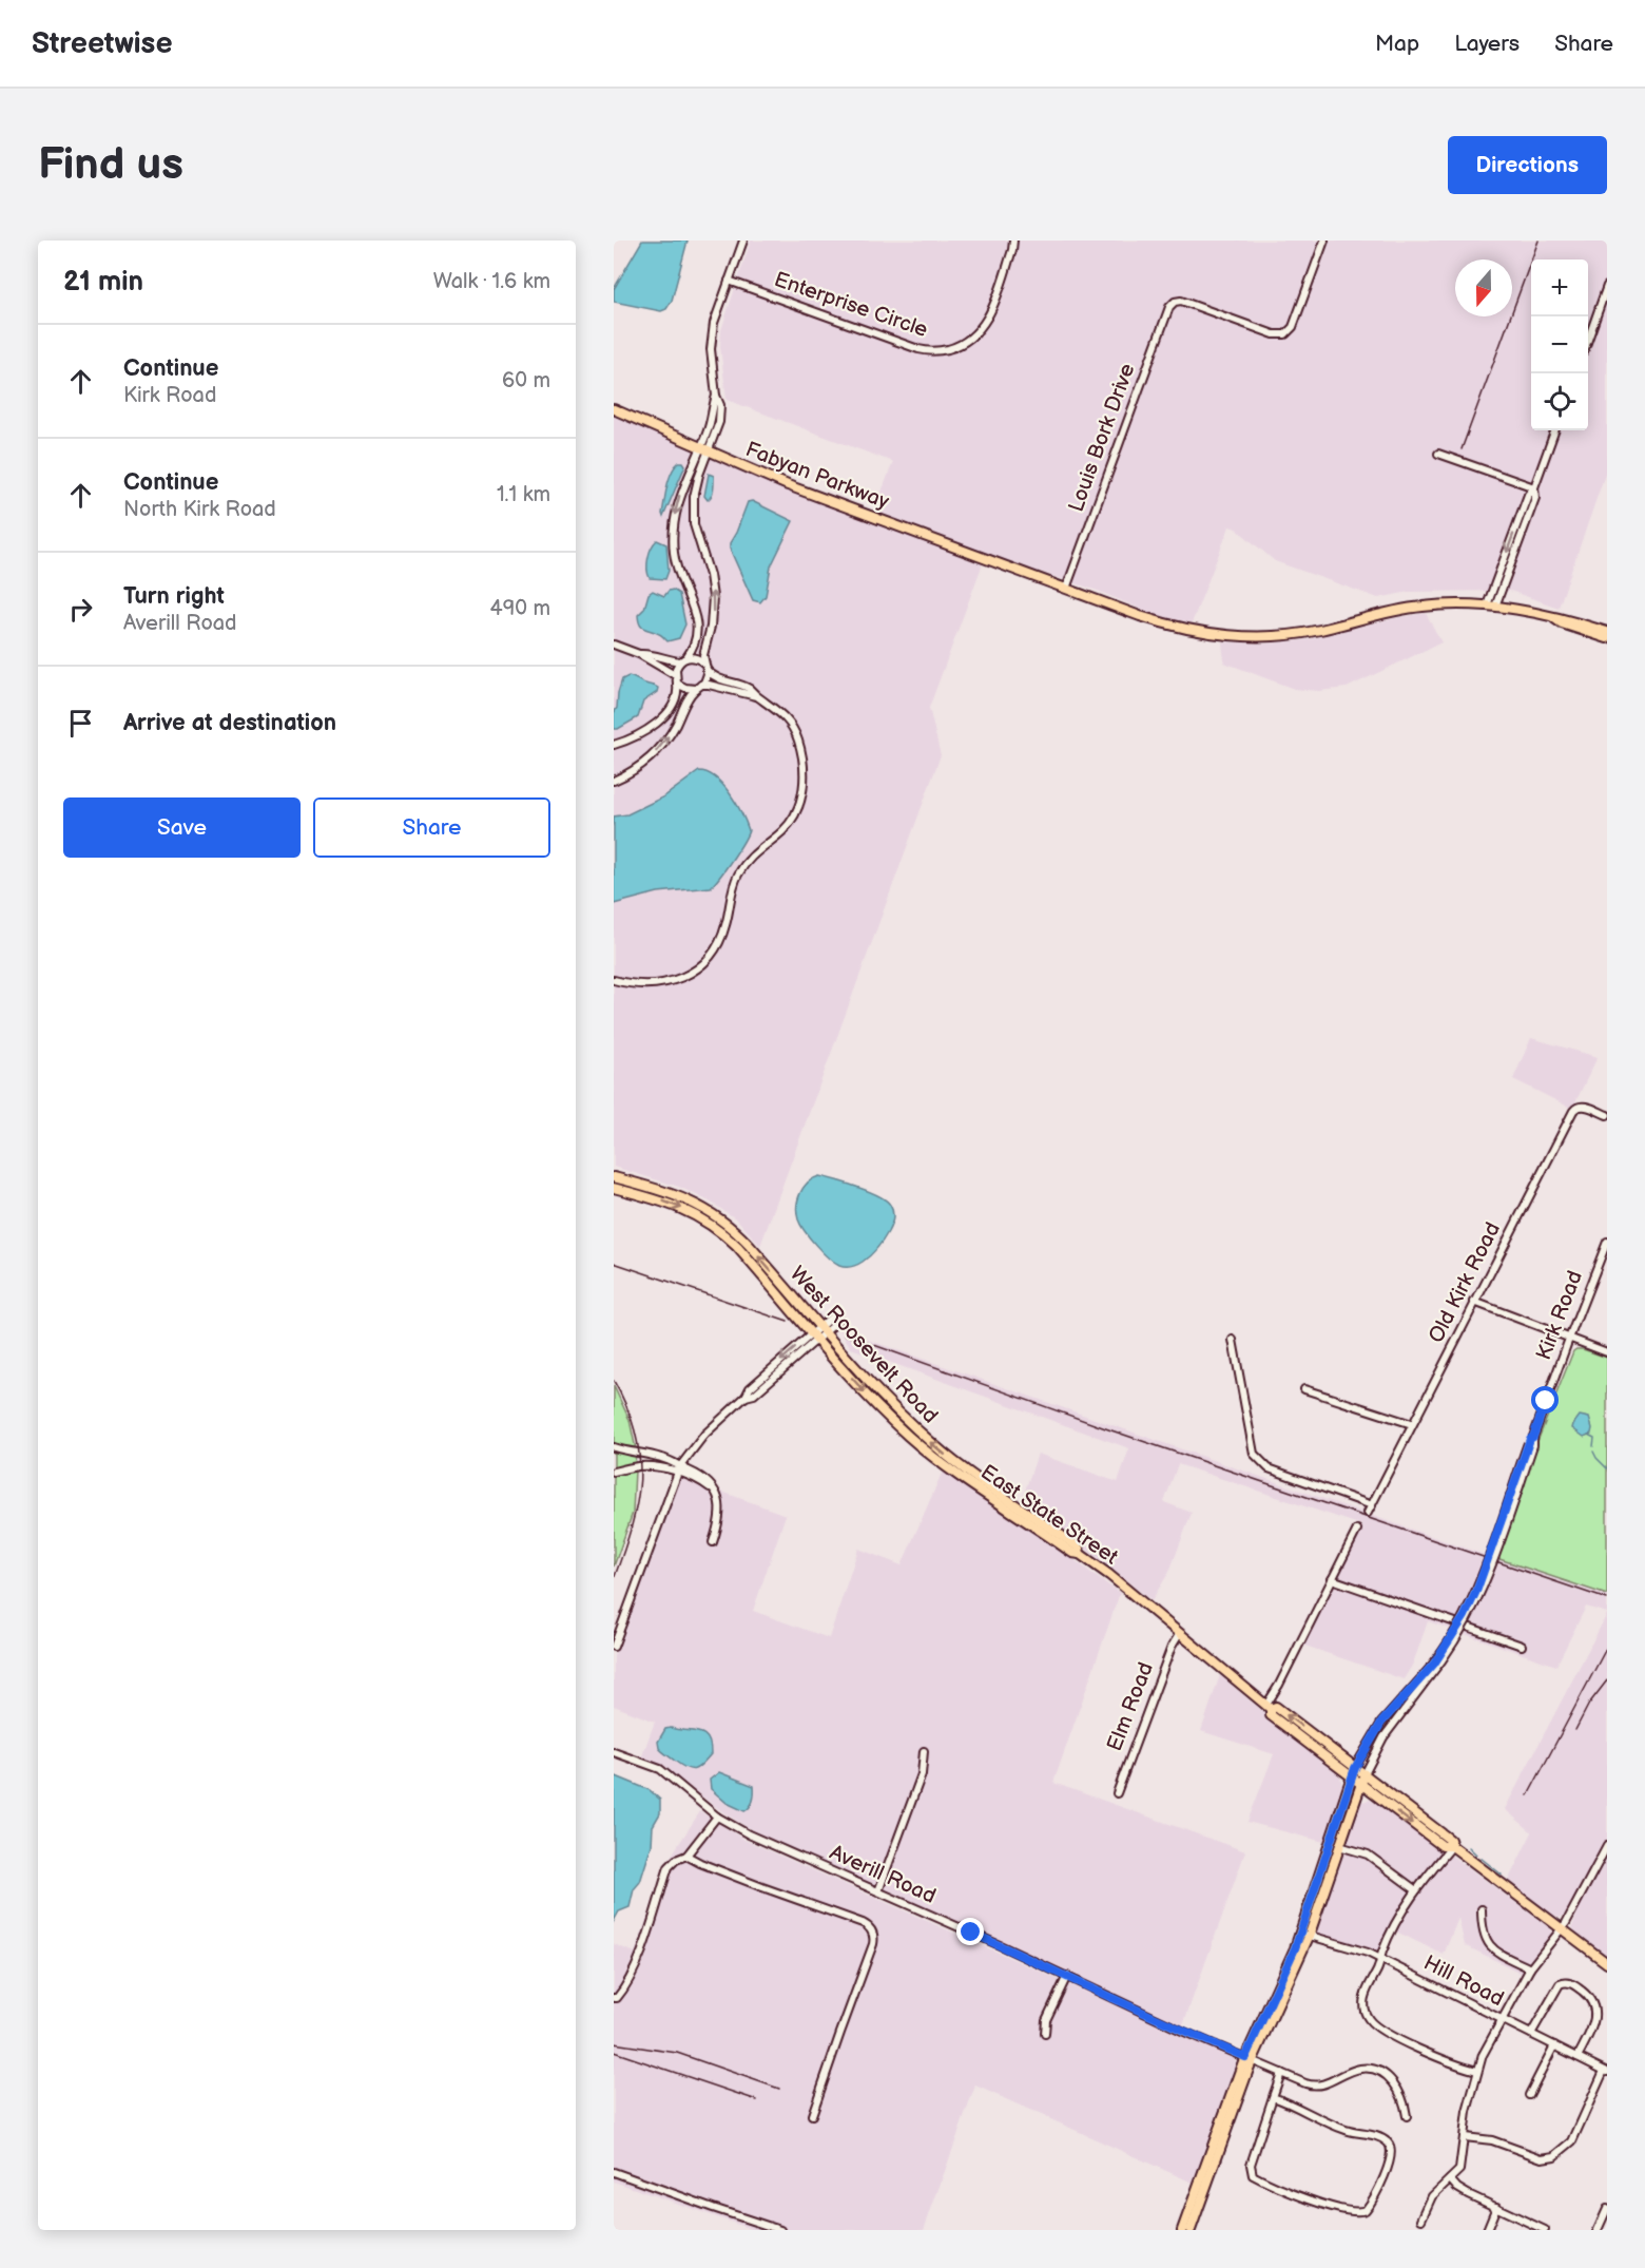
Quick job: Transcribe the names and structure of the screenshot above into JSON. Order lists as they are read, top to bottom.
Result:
{
  "streets": {
    "main road": ["Fabyan Parkway", "West Roosevelt Road", "East State Street"],
    "street": [
      "Enterprise Circle",
      "Louis Bork Drive",
      "Old Kirk Road",
      "Kirk Road",
      "Elm Road",
      "Averill Road",
      "Hill Road"
    ]
  },
  "crossings": [
    ["Louis Bork Drive", "Fabyan Parkway"],
    ["West Roosevelt Road", "East State Street"],
    ["East State Street", "Elm Road"]
  ],
  "north": "bottom",
  "page": {
    "header": "Streetwise",
    "nav": ["Map", "Layers", "Share"],
    "buttons": [
      "Directions",
      ["Save", "Share"]
    ],
    "title": "Find us",
    "heading": ["21 min", "Walk · 1.6 km"],
    "map_buttons": ["+", "−"],
    "list": [
      ["Continue", "Kirk Road", "60 m"],
      ["Continue", "North Kirk Road", "1.1 km"],
      ["Turn right", "Averill Road", "490 m"],
      "Arrive at destination"
    ]
  }
}
